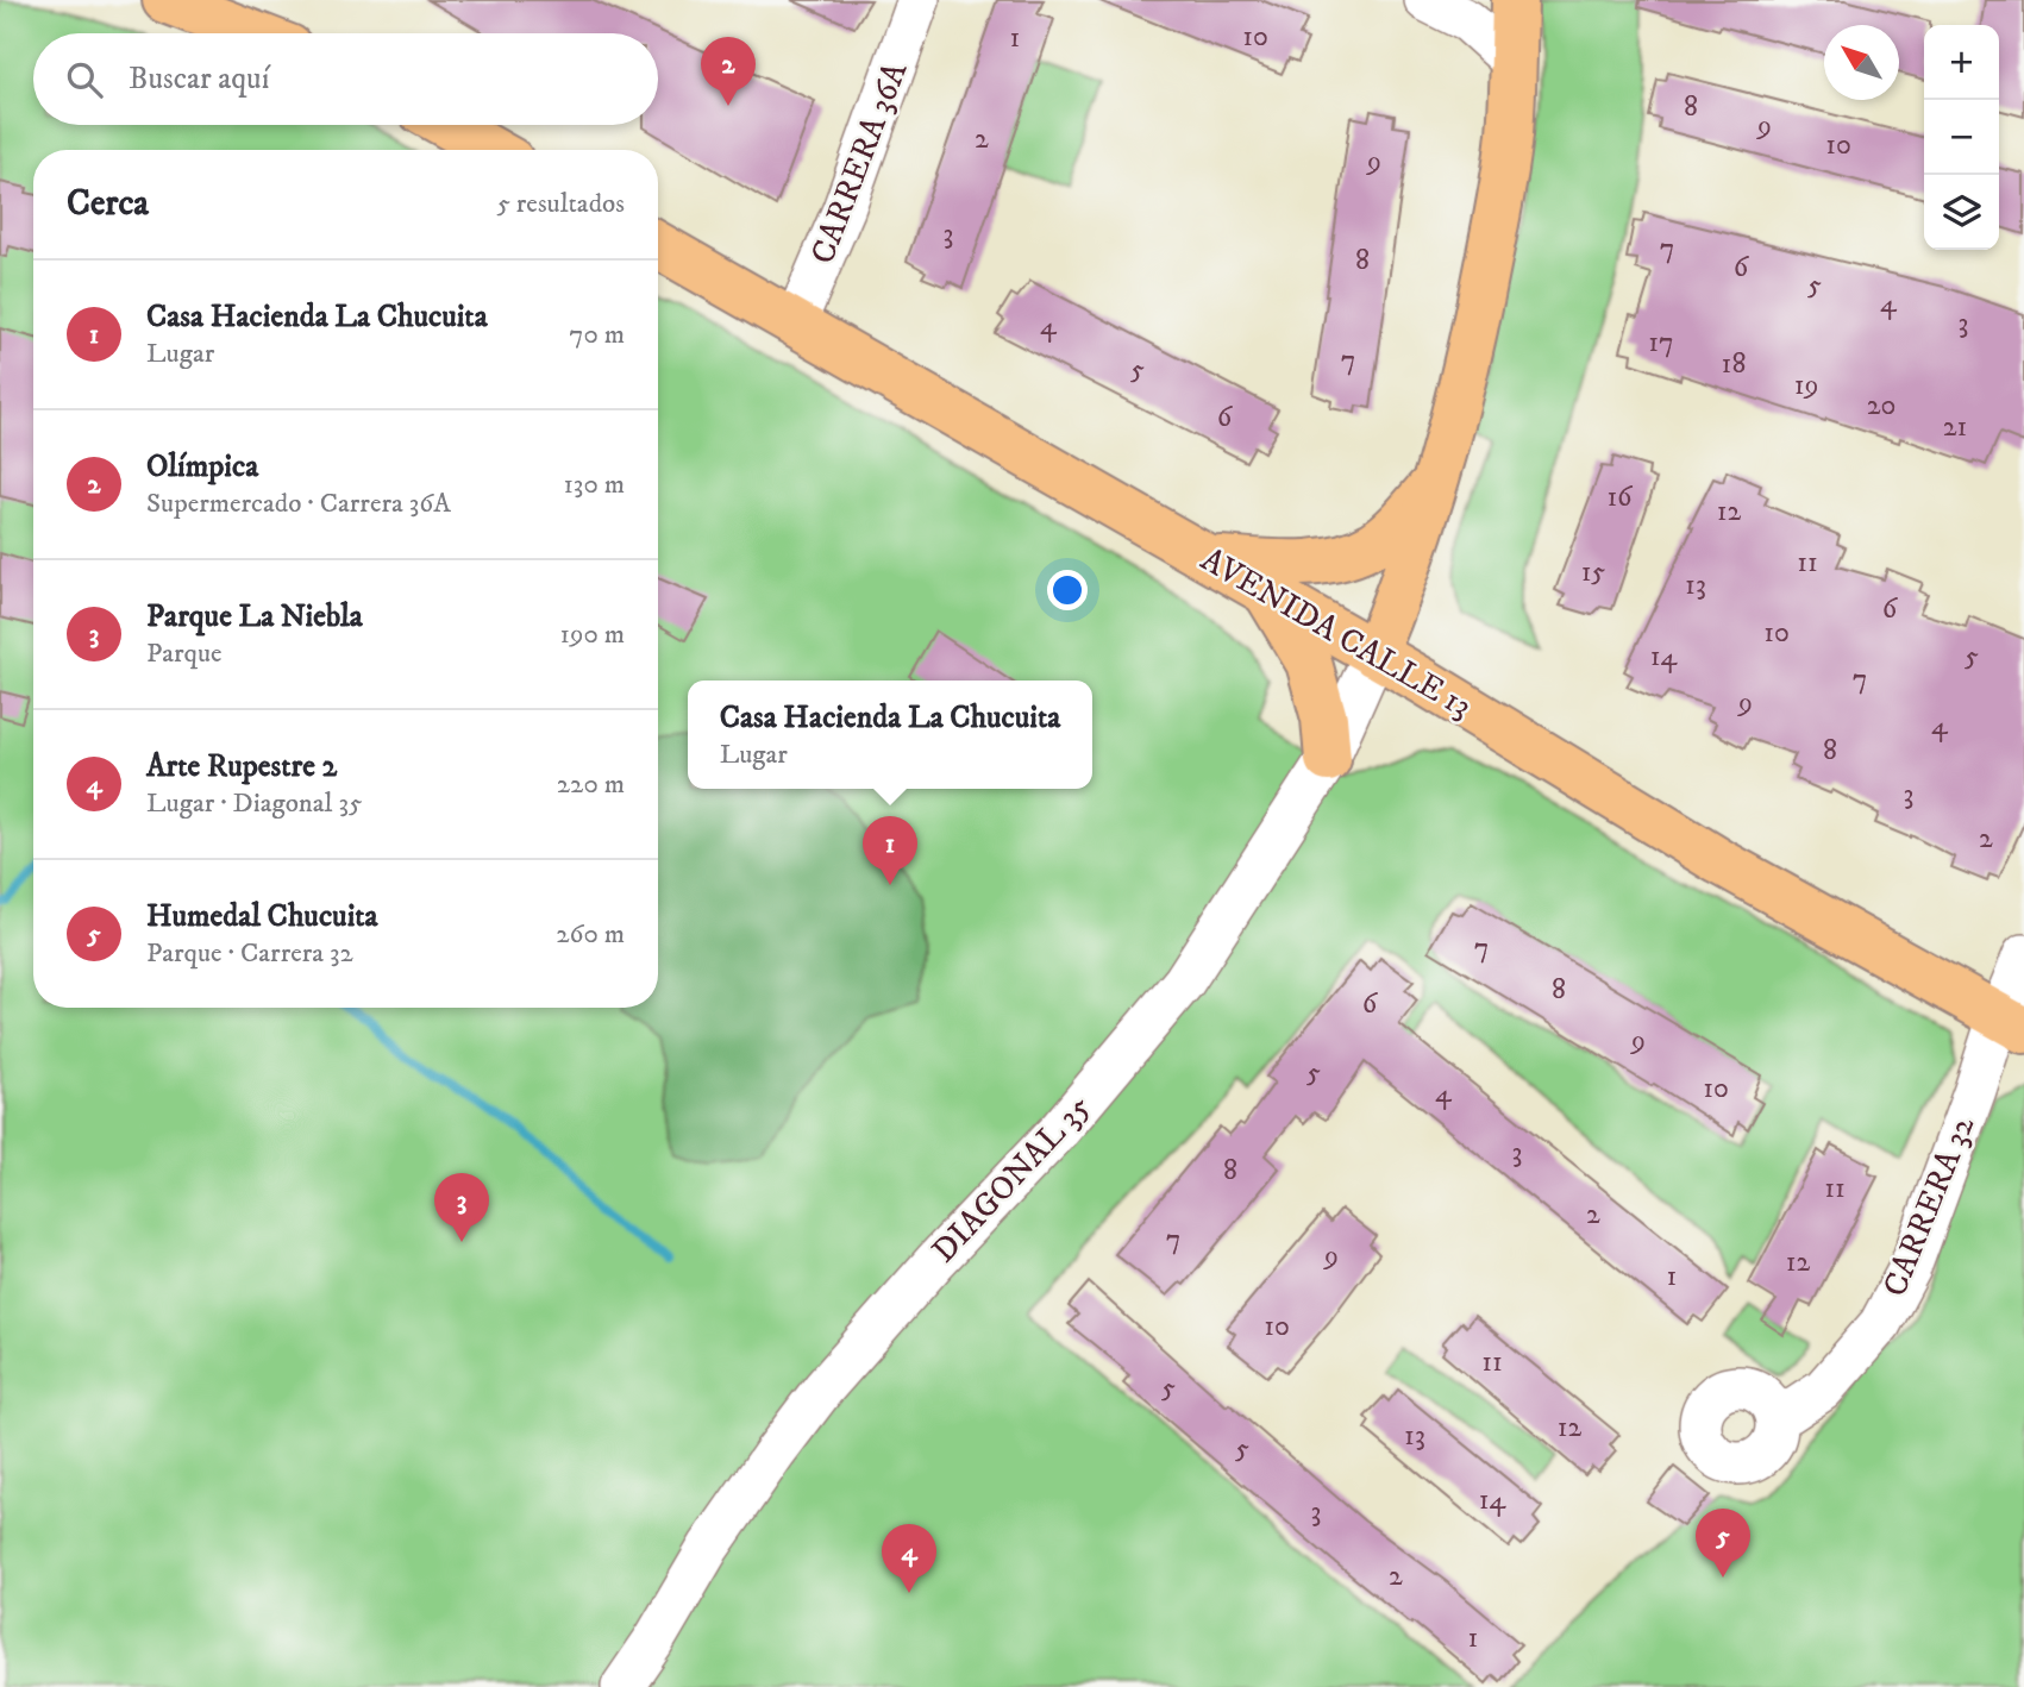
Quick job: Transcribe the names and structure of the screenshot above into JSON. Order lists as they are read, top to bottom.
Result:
{
  "streets": {
    "main road": ["AVENIDA CALLE 13"],
    "street": ["CARRERA 36A", "DIAGONAL 35", "CARRERA 32"]
  },
  "crossings": [
    ["CARRERA 36A", "AVENIDA CALLE 13"],
    ["AVENIDA CALLE 13", "DIAGONAL 35"],
    ["AVENIDA CALLE 13", "CARRERA 32"]
  ],
  "house_numbers": [
    "10",
    "1",
    "8",
    "9",
    "2",
    "10",
    "9",
    "3",
    "7",
    "8",
    "6",
    "5",
    "4",
    "3",
    "4",
    "17",
    "7",
    "18",
    "5",
    "19",
    "20",
    "6",
    "21",
    "16",
    "12",
    "11",
    "15",
    "13",
    "6",
    "10",
    "14",
    "5",
    "7",
    "9",
    "4",
    "8",
    "3",
    "2",
    "7",
    "8",
    "6",
    "9",
    "5",
    "10",
    "4",
    "3",
    "8",
    "11",
    "2",
    "7",
    "9",
    "12",
    "1",
    "10",
    "11",
    "5",
    "12",
    "13",
    "5",
    "14",
    "3",
    "2",
    "1"
  ],
  "north": "top left",
  "page": {
    "map_buttons": ["+", "−"],
    "search": "Buscar aquí",
    "pins": [
      "2",
      "1",
      "3",
      "5",
      "4"
    ],
    "heading": ["Cerca", "5 resultados"],
    "list": [
      {
        "mark": "1",
        "name": "Casa Hacienda La Chucuita",
        "note": "Lugar",
        "value": "70 m"
      },
      {
        "mark": "2",
        "name": "Olímpica",
        "note": "Supermercado · Carrera 36A",
        "value": "130 m"
      },
      {
        "mark": "3",
        "name": "Parque La Niebla",
        "note": "Parque",
        "value": "190 m"
      },
      {
        "mark": "4",
        "name": "Arte Rupestre 2",
        "note": "Lugar · Diagonal 35",
        "value": "220 m"
      },
      {
        "mark": "5",
        "name": "Humedal Chucuita",
        "note": "Parque · Carrera 32",
        "value": "260 m"
      }
    ],
    "popup": ["Casa Hacienda La Chucuita", "Lugar"]
  }
}
